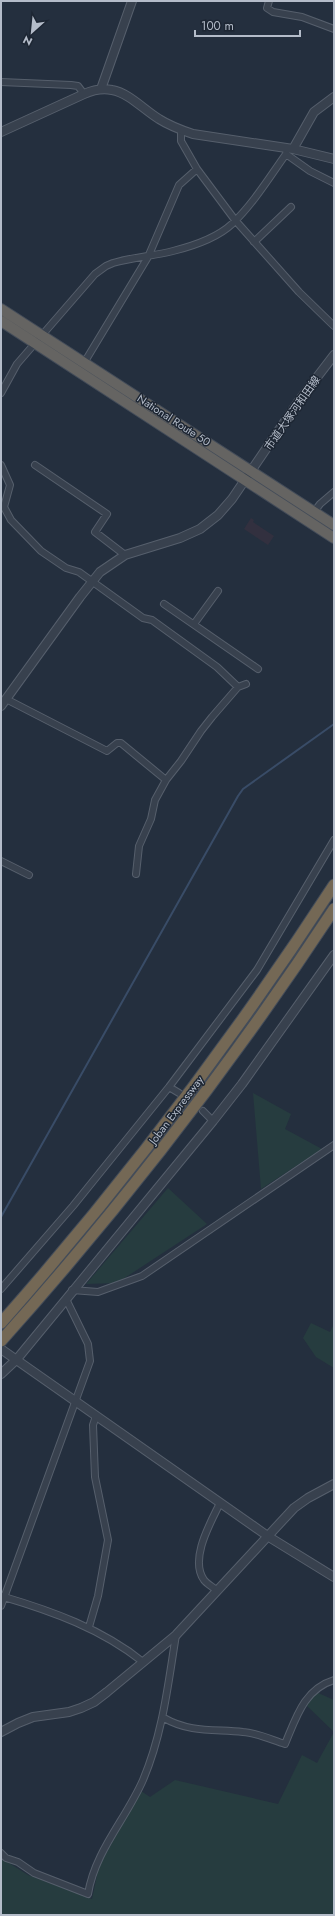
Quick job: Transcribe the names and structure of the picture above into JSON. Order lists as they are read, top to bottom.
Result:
{
  "streets": {
    "highway": ["National Route 50", "Joban Expressway"],
    "street": ["市道大塚河和田線"]
  },
  "crossings": [
    ["市道大塚河和田線", "National Route 50"]
  ],
  "scale_bar": "100 m",
  "north": "bottom left"
}
